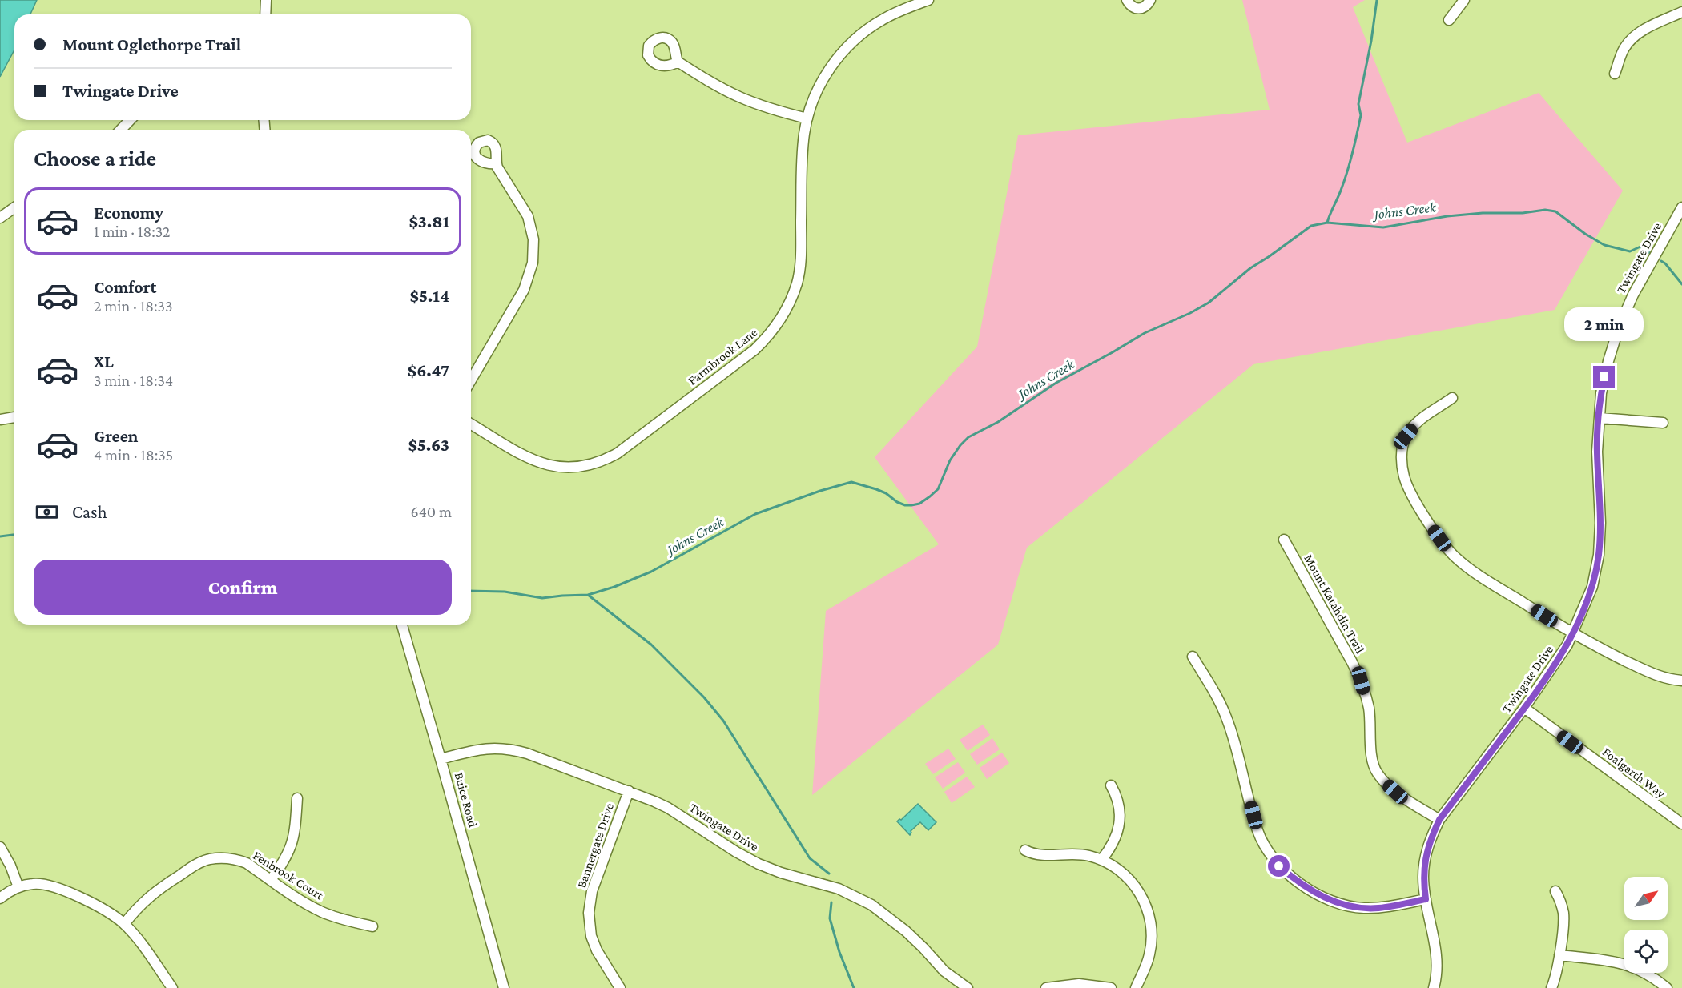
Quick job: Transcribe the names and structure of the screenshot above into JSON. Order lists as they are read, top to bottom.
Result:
{
  "streets": {
    "street": [
      "Twingate Drive",
      "Farmbrook Lane",
      "Mount Katahdin Trail",
      "Foalgarth Way",
      "Buice Road",
      "Bannergate Drive",
      "Fenbrook Court"
    ]
  },
  "crossings": [
    ["Twingate Drive", "Mount Katahdin Trail"],
    ["Twingate Drive", "Foalgarth Way"],
    ["Twingate Drive", "Buice Road"],
    ["Twingate Drive", "Bannergate Drive"]
  ],
  "water": ["Johns Creek"],
  "north": "top right",
  "page": {
    "banner": ["Mount Oglethorpe Trail", "Twingate Drive"],
    "heading": "Choose a ride",
    "list": [
      {
        "name": "Economy",
        "note": "1 min · 18:32",
        "value": "$3.81"
      },
      {
        "name": "Comfort",
        "note": "2 min · 18:33",
        "value": "$5.14"
      },
      {
        "name": "XL",
        "note": "3 min · 18:34",
        "value": "$6.47"
      },
      {
        "name": "Green",
        "note": "4 min · 18:35",
        "value": "$5.63"
      }
    ],
    "bubble": "2 min",
    "pay": ["Cash", "640 m"],
    "buttons": "Confirm"
  }
}
